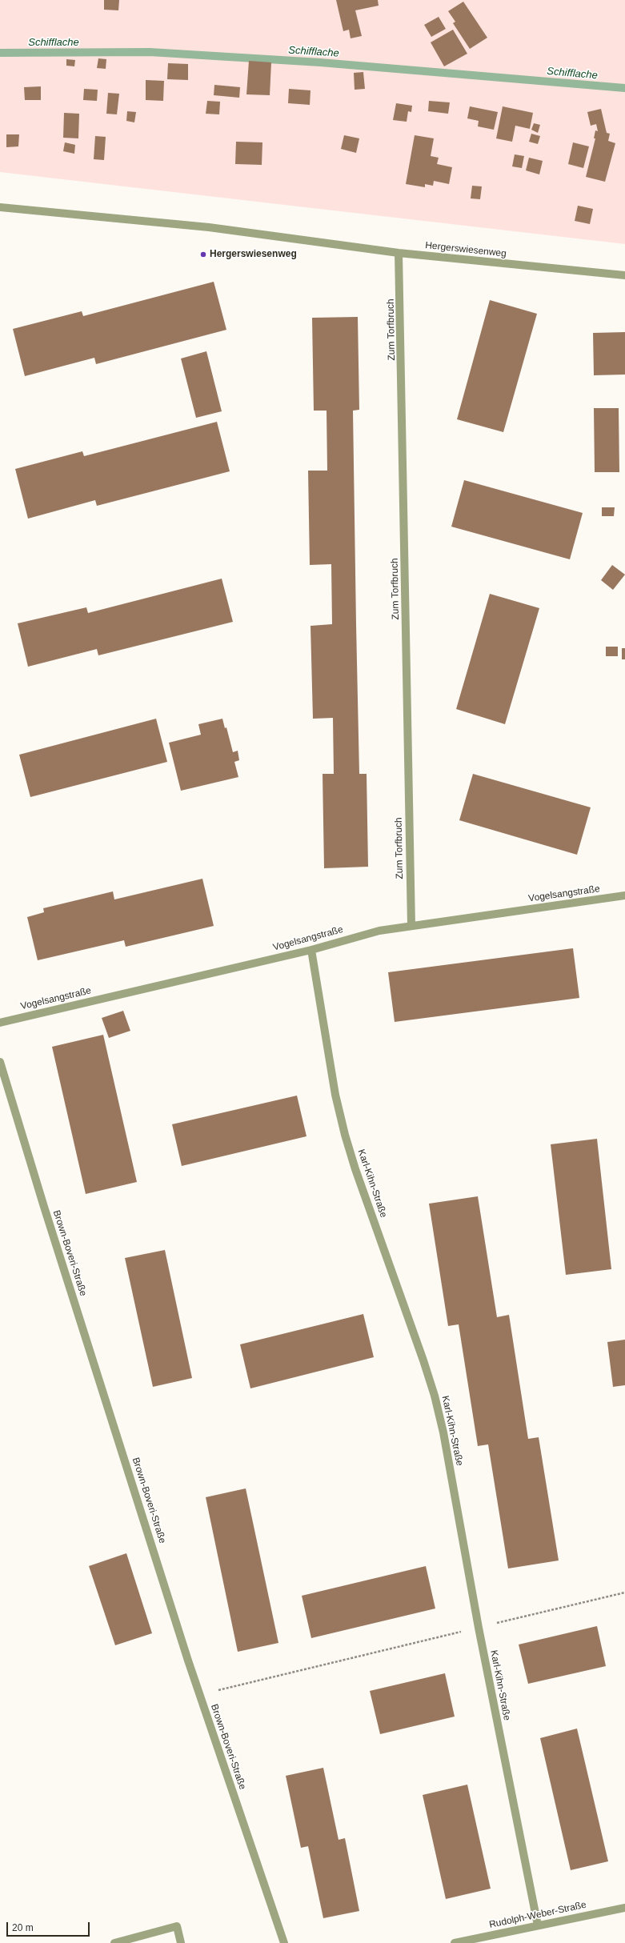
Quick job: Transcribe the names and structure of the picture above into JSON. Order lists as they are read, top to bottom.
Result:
{
  "streets": {
    "street": [
      "Hergerswiesenweg",
      "Zum Torfbruch",
      "Vogelsangstraße",
      "Karl-Kihn-Straße",
      "Brown-Boveri-Straße",
      "Rudolph-Weber-Straße"
    ]
  },
  "crossings": [
    ["Hergerswiesenweg", "Zum Torfbruch"],
    ["Zum Torfbruch", "Vogelsangstraße"],
    ["Vogelsangstraße", "Karl-Kihn-Straße"],
    ["Karl-Kihn-Straße", "Rudolph-Weber-Straße"]
  ],
  "water": ["Schifflache"],
  "places": ["Hergerswiesenweg"],
  "scale_bar": "20 m"
}
